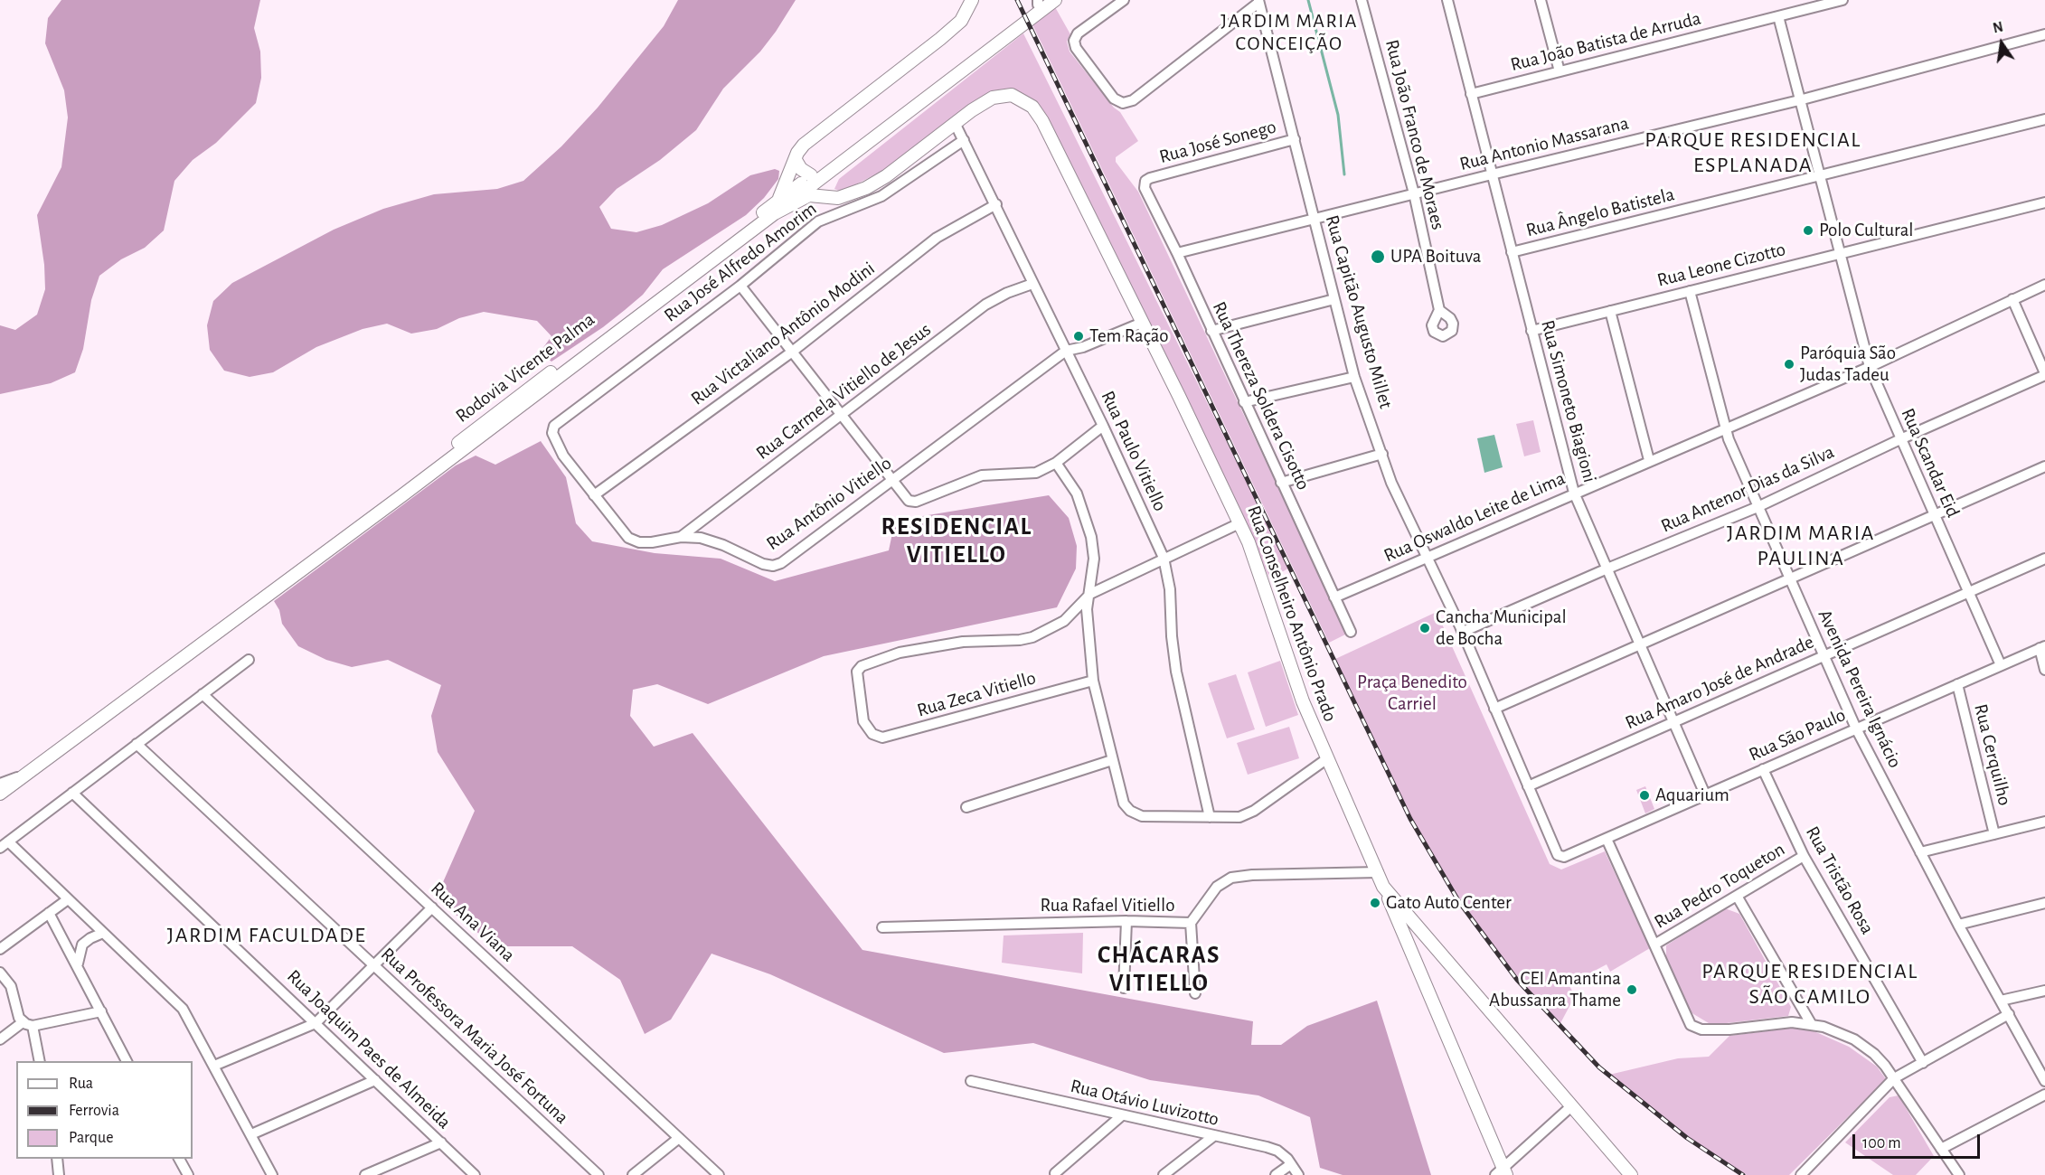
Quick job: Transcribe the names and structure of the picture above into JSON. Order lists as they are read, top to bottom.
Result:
{
  "streets": {
    "main road": ["Rodovia Vicente Palma", "Rua Conselheiro Antônio Prado"],
    "street": [
      "Rua João Batista de Arruda",
      "Rua João Franco de Moraes",
      "Rua José Sonego",
      "Rua Antonio Massarana",
      "Rua Ângelo Batistela",
      "Rua José Alfredo Amorim",
      "Rua Leone Cizotto",
      "Rua Capitão Augusto Millet",
      "Rua Victaliano Antônio Modini",
      "Rua Carmela Vitiello de Jesus",
      "Rua Thereza Soldera Cisotto",
      "Rua Simoneto Biagioni",
      "Rua Paulo Vitiello",
      "Rua Scandar Eid",
      "Rua Antenor Dias da Silva",
      "Rua Antônio Vitiello",
      "Rua Oswaldo Leite de Lima",
      "Rua Amaro José de Andrade",
      "Avenida Pereira Ignácio",
      "Rua Zeca Vitiello",
      "Rua São Paulo",
      "Rua Cerquilho",
      "Rua Tristão Rosa",
      "Rua Pedro Toqueton",
      "Rua Rafael Vitiello",
      "Rua Ana Viana",
      "Rua Professora Maria José Fortuna",
      "Rua Joaquim Paes de Almeida",
      "Rua Otávio Luvizotto"
    ]
  },
  "crossings": [
    ["Rua João Batista de Arruda", "Rua Simoneto Biagioni"],
    ["Rua João Batista de Arruda", "Rua Scandar Eid"],
    ["Rua João Franco de Moraes", "Rua Antonio Massarana"],
    ["Rua José Sonego", "Rua Capitão Augusto Millet"],
    ["Rua José Sonego", "Rua Thereza Soldera Cisotto"],
    ["Rua Antonio Massarana", "Rua Capitão Augusto Millet"],
    ["Rua Antonio Massarana", "Rua Thereza Soldera Cisotto"],
    ["Rua Antonio Massarana", "Rua Simoneto Biagioni"],
    ["Rua Antonio Massarana", "Rua Scandar Eid"],
    ["Rua Ângelo Batistela", "Rua Simoneto Biagioni"],
    ["Rua Ângelo Batistela", "Rua Scandar Eid"],
    ["Rua José Alfredo Amorim", "Rua Paulo Vitiello"],
    ["Rua José Alfredo Amorim", "Rua Antônio Vitiello"],
    ["Rua Leone Cizotto", "Rua Simoneto Biagioni"],
    ["Rua Leone Cizotto", "Rua Scandar Eid"],
    ["Rua Leone Cizotto", "Avenida Pereira Ignácio"],
    ["Rua Capitão Augusto Millet", "Rua Antenor Dias da Silva"],
    ["Rua Capitão Augusto Millet", "Rua Oswaldo Leite de Lima"],
    ["Rua Capitão Augusto Millet", "Rua Amaro José de Andrade"],
    ["Rua Capitão Augusto Millet", "Rua São Paulo"],
    ["Rua Victaliano Antônio Modini", "Rua Paulo Vitiello"],
    ["Rua Victaliano Antônio Modini", "Rua Antônio Vitiello"],
    ["Rua Carmela Vitiello de Jesus", "Rua Paulo Vitiello"],
    ["Rua Carmela Vitiello de Jesus", "Rua Antônio Vitiello"],
    ["Rua Thereza Soldera Cisotto", "Rua Oswaldo Leite de Lima"],
    ["Rua Simoneto Biagioni", "Rua Antenor Dias da Silva"],
    ["Rua Simoneto Biagioni", "Rua Oswaldo Leite de Lima"],
    ["Rua Simoneto Biagioni", "Rua Amaro José de Andrade"],
    ["Rua Simoneto Biagioni", "Rua São Paulo"],
    ["Rua Paulo Vitiello", "Rua Antônio Vitiello"],
    ["Rua Paulo Vitiello", "Rua Conselheiro Antônio Prado"],
    ["Rua Scandar Eid", "Rua Antenor Dias da Silva"],
    ["Rua Scandar Eid", "Rua Oswaldo Leite de Lima"],
    ["Rua Scandar Eid", "Rua Amaro José de Andrade"],
    ["Rua Scandar Eid", "Rua São Paulo"],
    ["Rua Antenor Dias da Silva", "Avenida Pereira Ignácio"],
    ["Rua Antônio Vitiello", "Rua Conselheiro Antônio Prado"],
    ["Rua Oswaldo Leite de Lima", "Avenida Pereira Ignácio"],
    ["Rua Conselheiro Antônio Prado", "Rua Rafael Vitiello"],
    ["Rua Amaro José de Andrade", "Avenida Pereira Ignácio"],
    ["Avenida Pereira Ignácio", "Rua São Paulo"],
    ["Rua São Paulo", "Rua Cerquilho"],
    ["Rua São Paulo", "Rua Tristão Rosa"],
    ["Rua Tristão Rosa", "Rua Pedro Toqueton"]
  ],
  "districts": [
    "JARDIM MARIA CONCEIÇÃO",
    "PARQUE RESIDENCIAL ESPLANADA",
    "RESIDENCIAL VITIELLO",
    "JARDIM MARIA PAULINA",
    "JARDIM FACULDADE",
    "CHÁCARAS VITIELLO",
    "PARQUE RESIDENCIAL SÃO CAMILO"
  ],
  "parks": ["Praça Benedito Carriel"],
  "places": [
    "Polo Cultural",
    "UPA Boituva",
    "Tem Ração",
    "Paróquia São Judas Tadeu",
    "Cancha Municipal de Bocha",
    "Aquarium",
    "Gato Auto Center",
    "CEI Amantina Abussanra Thame"
  ],
  "legend": ["Rua", "Ferrovia", "Parque"],
  "scale_bar": "100 m",
  "north": "top"
}
